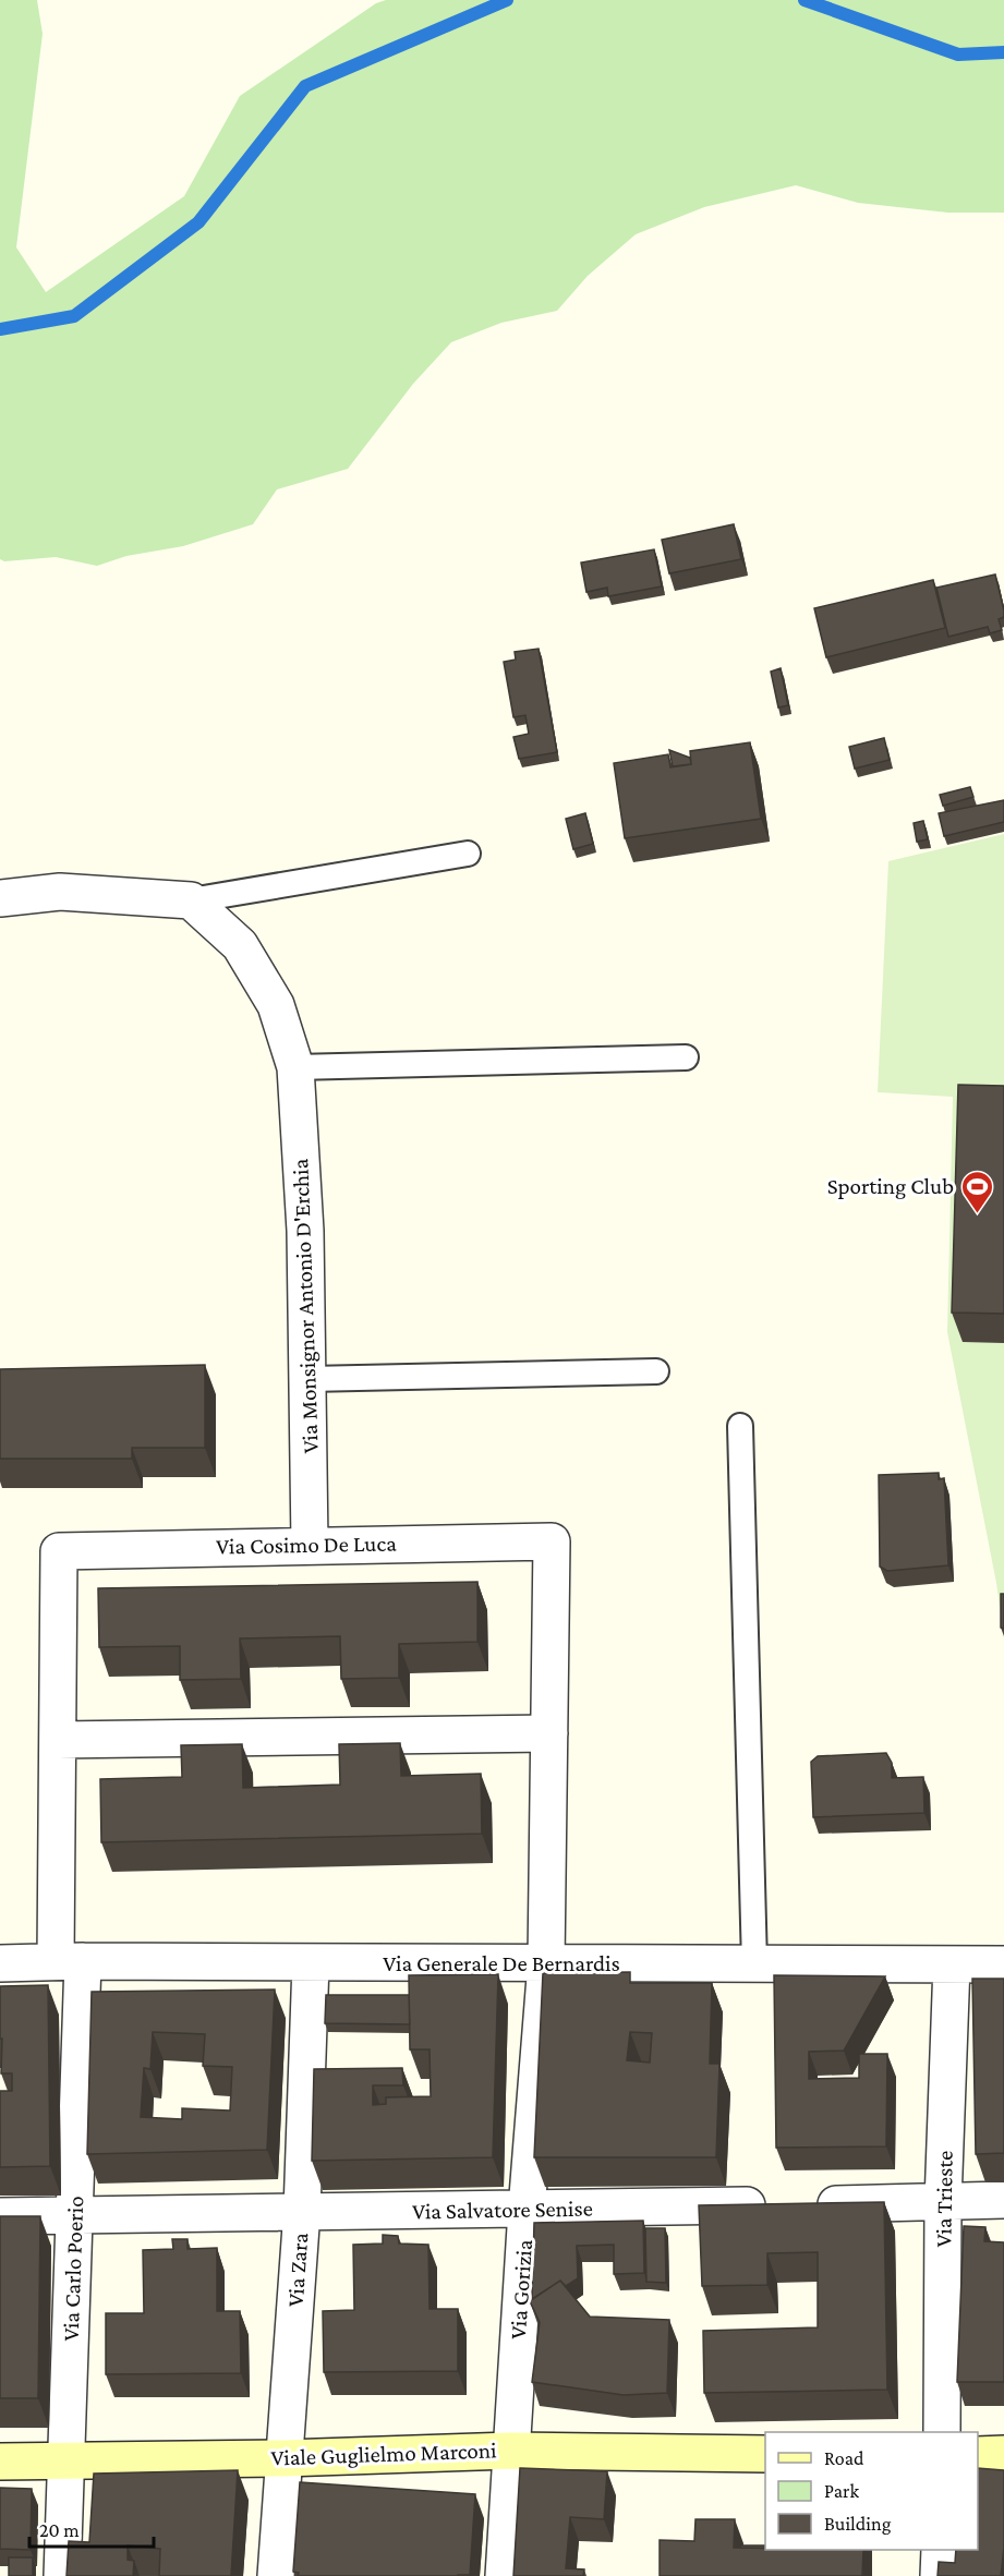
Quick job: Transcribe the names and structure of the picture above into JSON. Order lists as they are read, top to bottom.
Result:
{
  "streets": {
    "street": [
      "Via Monsignor Antonio D'Erchia",
      "Via Cosimo De Luca",
      "Via Generale De Bernardis",
      "Via Trieste",
      "Via Salvatore Senise",
      "Via Carlo Poerio",
      "Via Zara",
      "Via Gorizia",
      "Viale Guglielmo Marconi"
    ]
  },
  "crossings": [
    ["Via Monsignor Antonio D'Erchia", "Via Cosimo De Luca"],
    ["Via Cosimo De Luca", "Via Generale De Bernardis"],
    ["Via Cosimo De Luca", "Via Carlo Poerio"],
    ["Via Cosimo De Luca", "Via Gorizia"],
    ["Via Generale De Bernardis", "Via Trieste"],
    ["Via Generale De Bernardis", "Via Carlo Poerio"],
    ["Via Generale De Bernardis", "Via Zara"],
    ["Via Generale De Bernardis", "Via Gorizia"],
    ["Via Trieste", "Via Salvatore Senise"],
    ["Via Salvatore Senise", "Via Carlo Poerio"],
    ["Via Salvatore Senise", "Via Zara"],
    ["Via Salvatore Senise", "Via Gorizia"],
    ["Via Carlo Poerio", "Viale Guglielmo Marconi"],
    ["Via Zara", "Viale Guglielmo Marconi"],
    ["Via Gorizia", "Viale Guglielmo Marconi"]
  ],
  "places": {
    "sports": ["Sporting Club"]
  },
  "legend": ["Road", "Park", "Building"],
  "scale_bar": "20 m"
}
